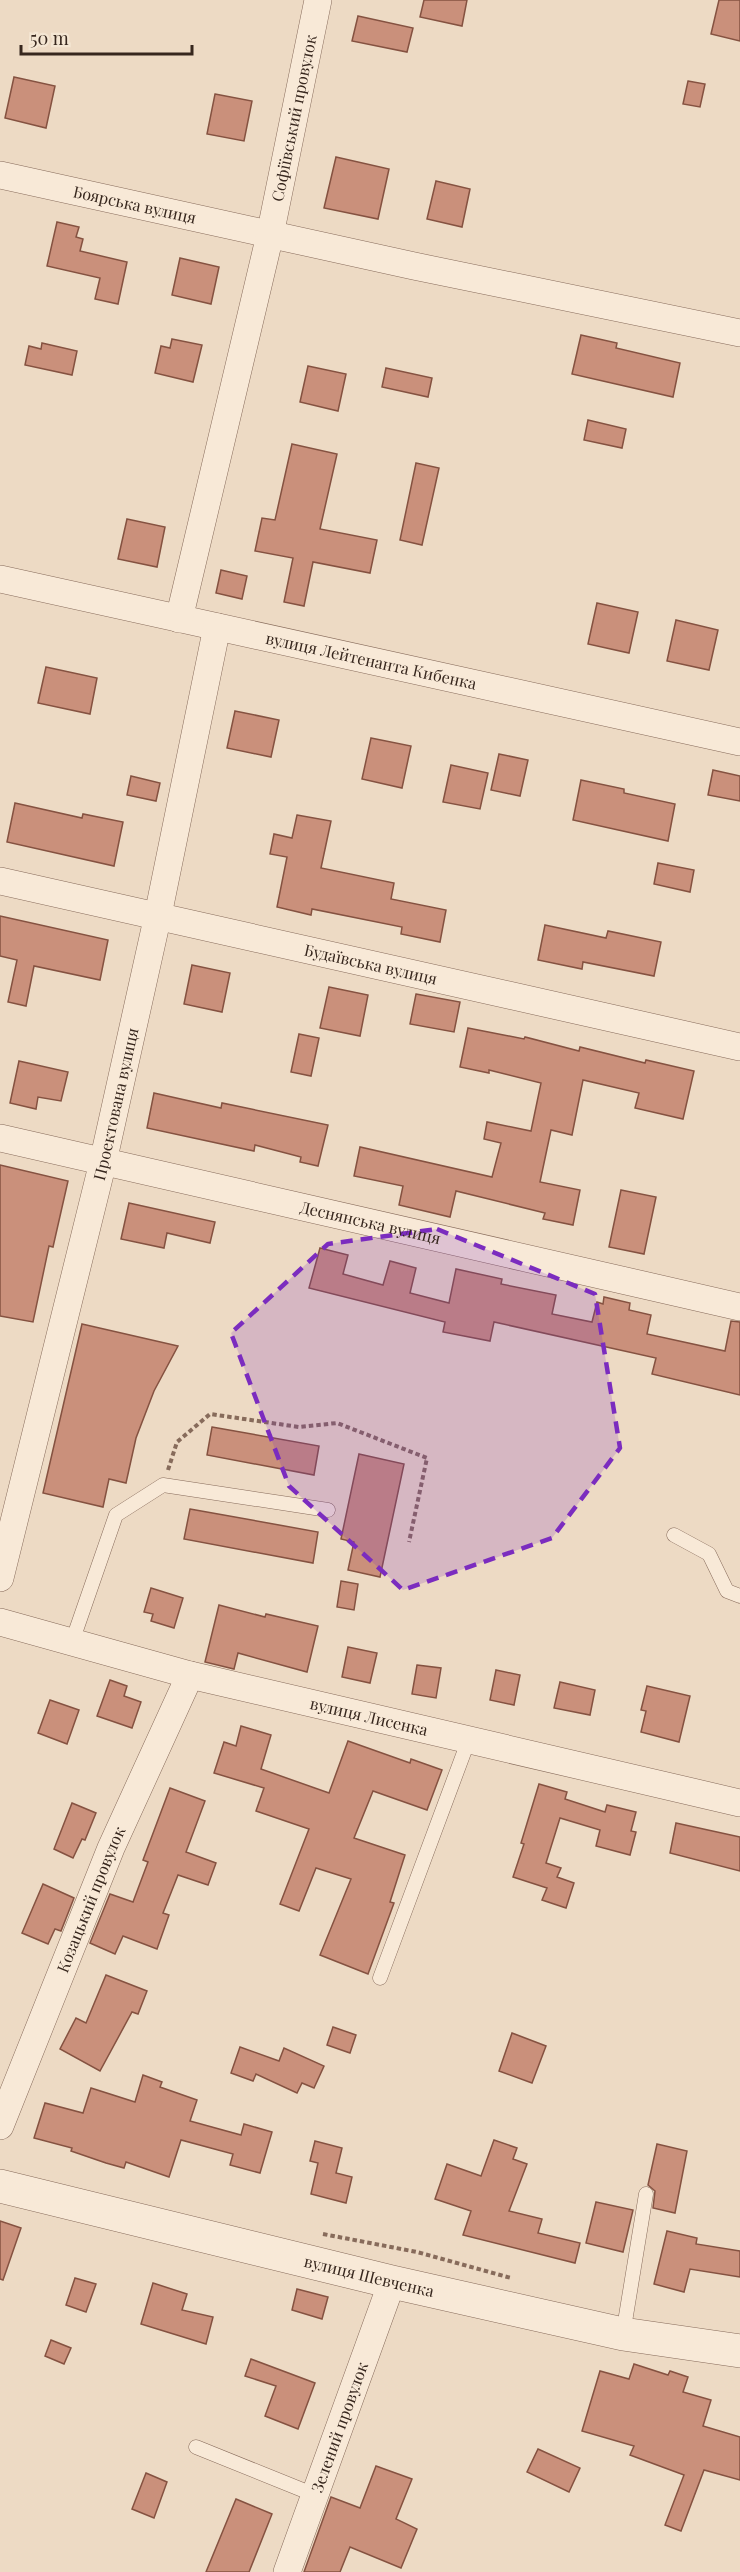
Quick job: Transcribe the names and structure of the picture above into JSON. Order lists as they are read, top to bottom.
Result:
{
  "streets": {
    "street": [
      "Софіївський провулок",
      "Боярська вулиця",
      "вулиця Лейтенанта Кибенка",
      "Будаївська вулиця",
      "Проектована вулиця",
      "Деснянська вулиця",
      "вулиця Лисенка",
      "Козацький провулок",
      "вулиця Шевченка",
      "Зелений провулок"
    ]
  },
  "crossings": [
    ["Софіївський провулок", "Боярська вулиця"],
    ["Софіївський провулок", "вулиця Лейтенанта Кибенка"],
    ["вулиця Лейтенанта Кибенка", "Проектована вулиця"],
    ["Будаївська вулиця", "Проектована вулиця"],
    ["Проектована вулиця", "Деснянська вулиця"],
    ["вулиця Лисенка", "Козацький провулок"],
    ["вулиця Шевченка", "Зелений провулок"]
  ],
  "scale_bar": "50 m"
}
